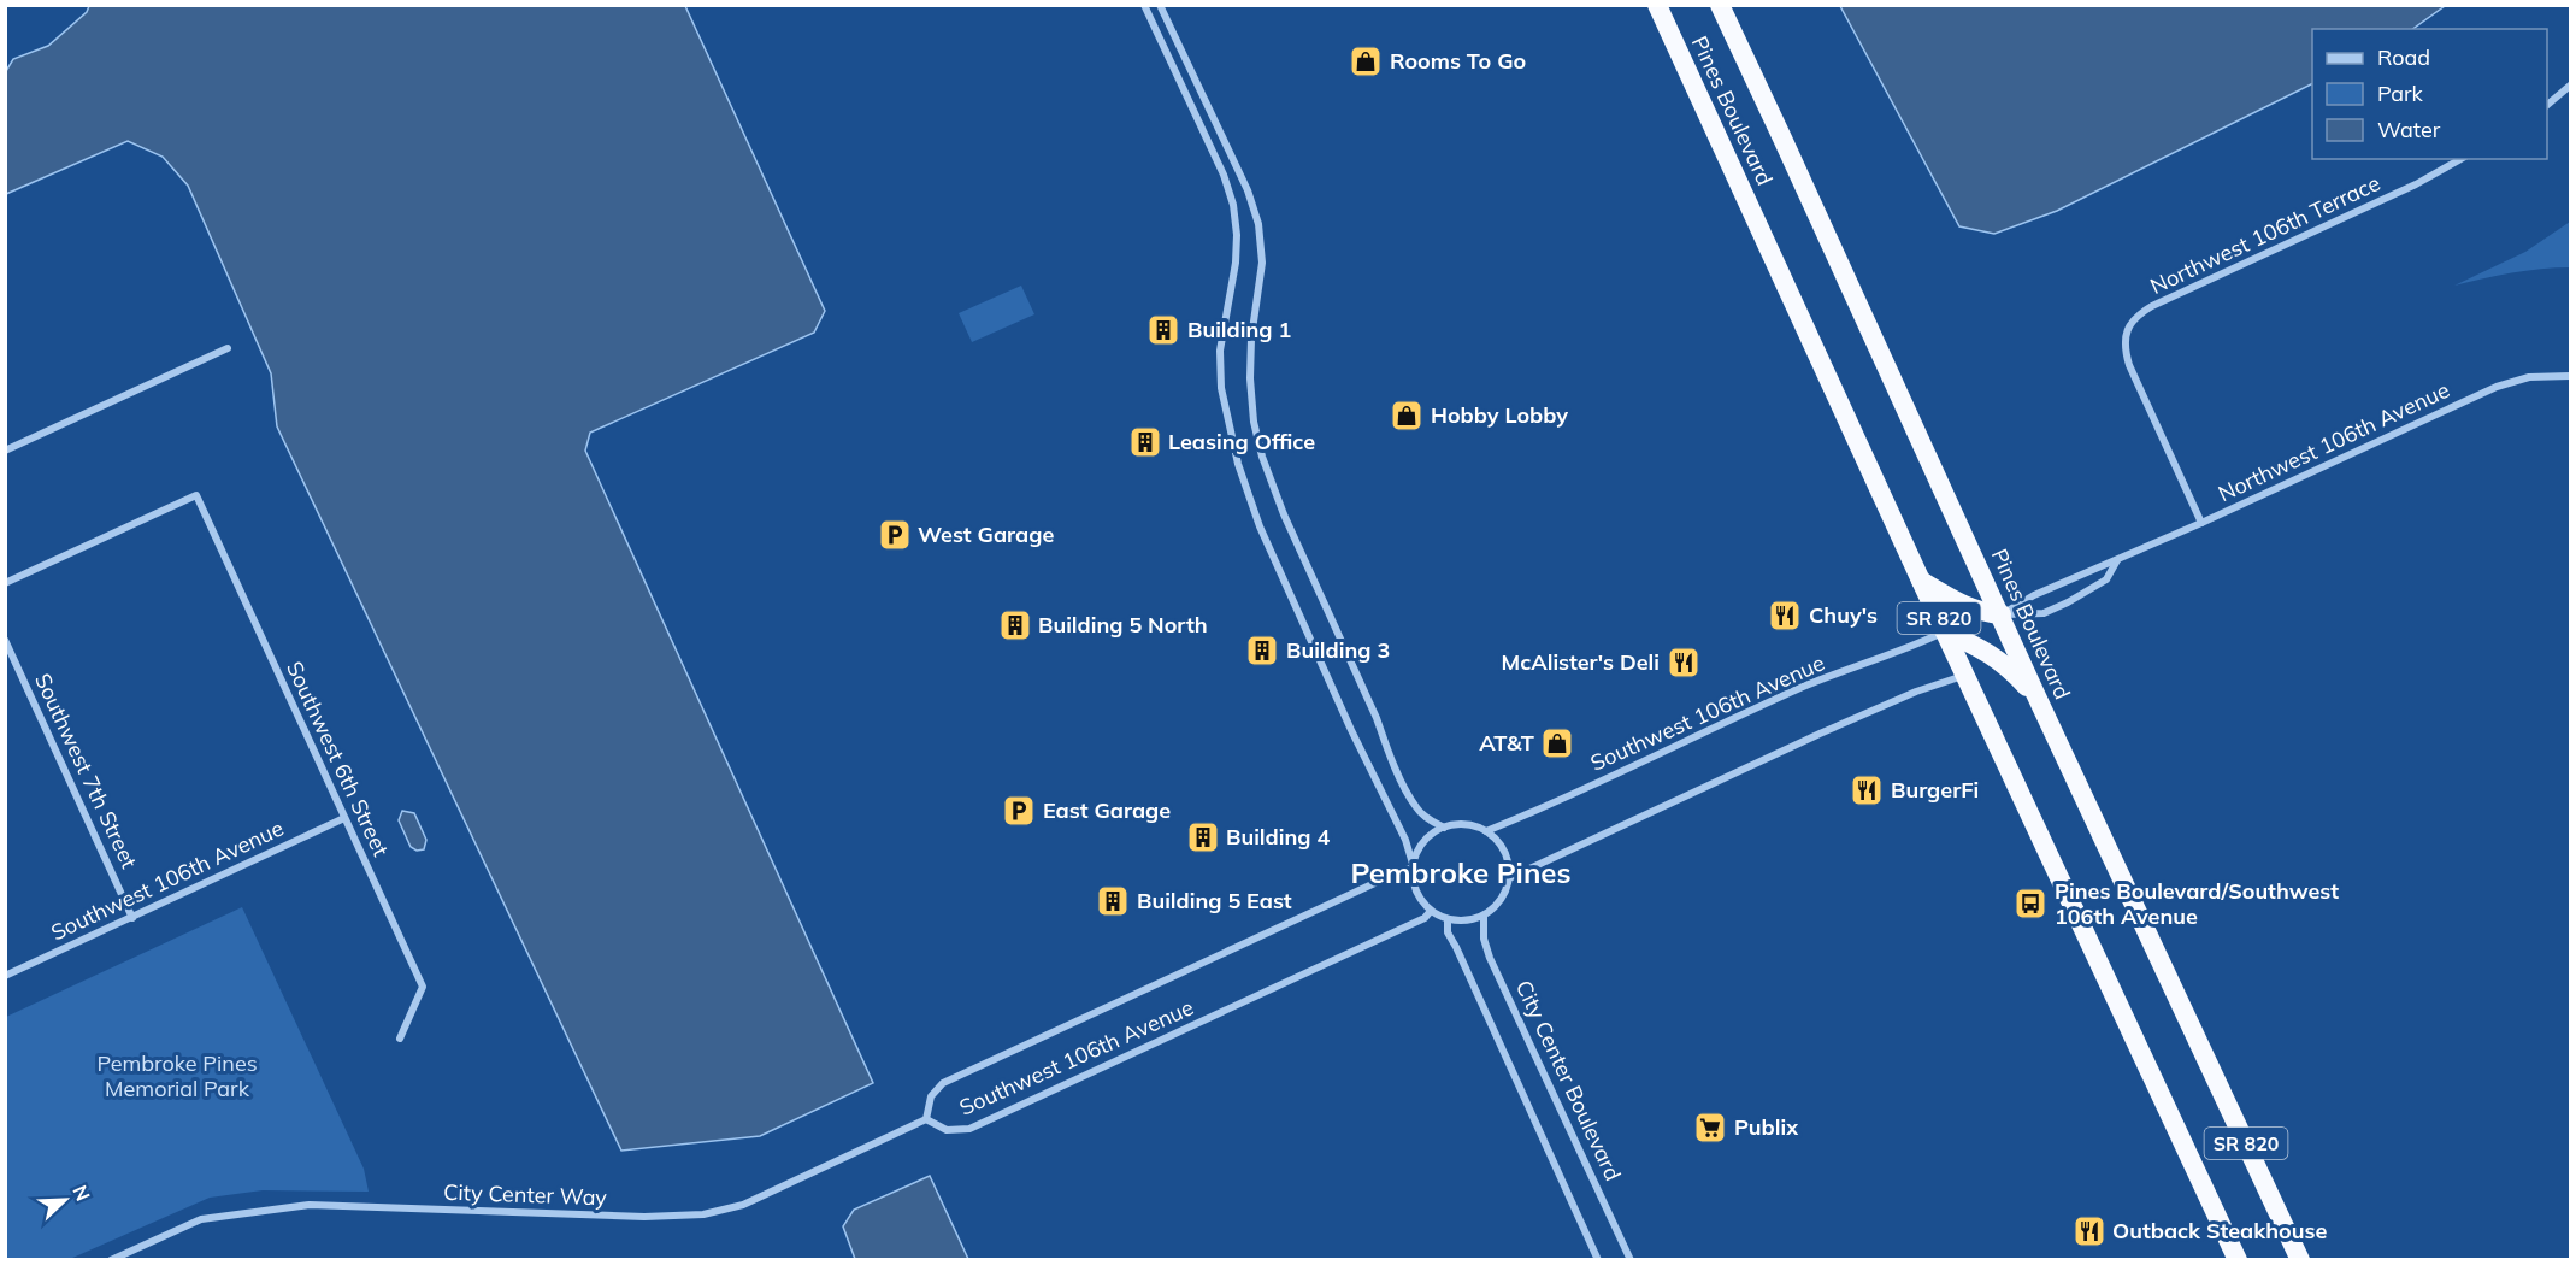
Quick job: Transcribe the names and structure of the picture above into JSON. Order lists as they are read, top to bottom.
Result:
{
  "streets": {
    "highway": ["Pines Boulevard", "SR 820"],
    "street": [
      "Northwest 106th Terrace",
      "Northwest 106th Avenue",
      "Southwest 106th Avenue",
      "Southwest 6th Street",
      "Southwest 7th Street",
      "City Center Boulevard",
      "City Center Way"
    ]
  },
  "crossings": [
    ["Pines Boulevard", "Northwest 106th Avenue"],
    ["Pines Boulevard", "Southwest 106th Avenue"],
    ["Northwest 106th Terrace", "Northwest 106th Avenue"],
    ["Southwest 106th Avenue", "Southwest 6th Street"],
    ["Southwest 106th Avenue", "Southwest 7th Street"],
    ["Southwest 106th Avenue", "City Center Boulevard"],
    ["Southwest 106th Avenue", "City Center Way"]
  ],
  "districts": ["Pembroke Pines"],
  "parks": ["Pembroke Pines Memorial Park"],
  "places": {
    "shop": ["Rooms To Go", "Hobby Lobby", "AT&T"],
    "building": [
      "Building 1",
      "Leasing Office",
      "Building 5 North",
      "Building 3",
      "Building 4",
      "Building 5 East"
    ],
    "parking": ["West Garage", "East Garage"],
    "restaurant": [
      "Chuy's",
      "McAlister's Deli",
      "BurgerFi",
      "Outback Steakhouse"
    ],
    "bus stop": ["Pines Boulevard/Southwest 106th Avenue"],
    "supermarket": ["Publix"]
  },
  "legend": ["Road", "Park", "Water"],
  "north": "top right"
}
